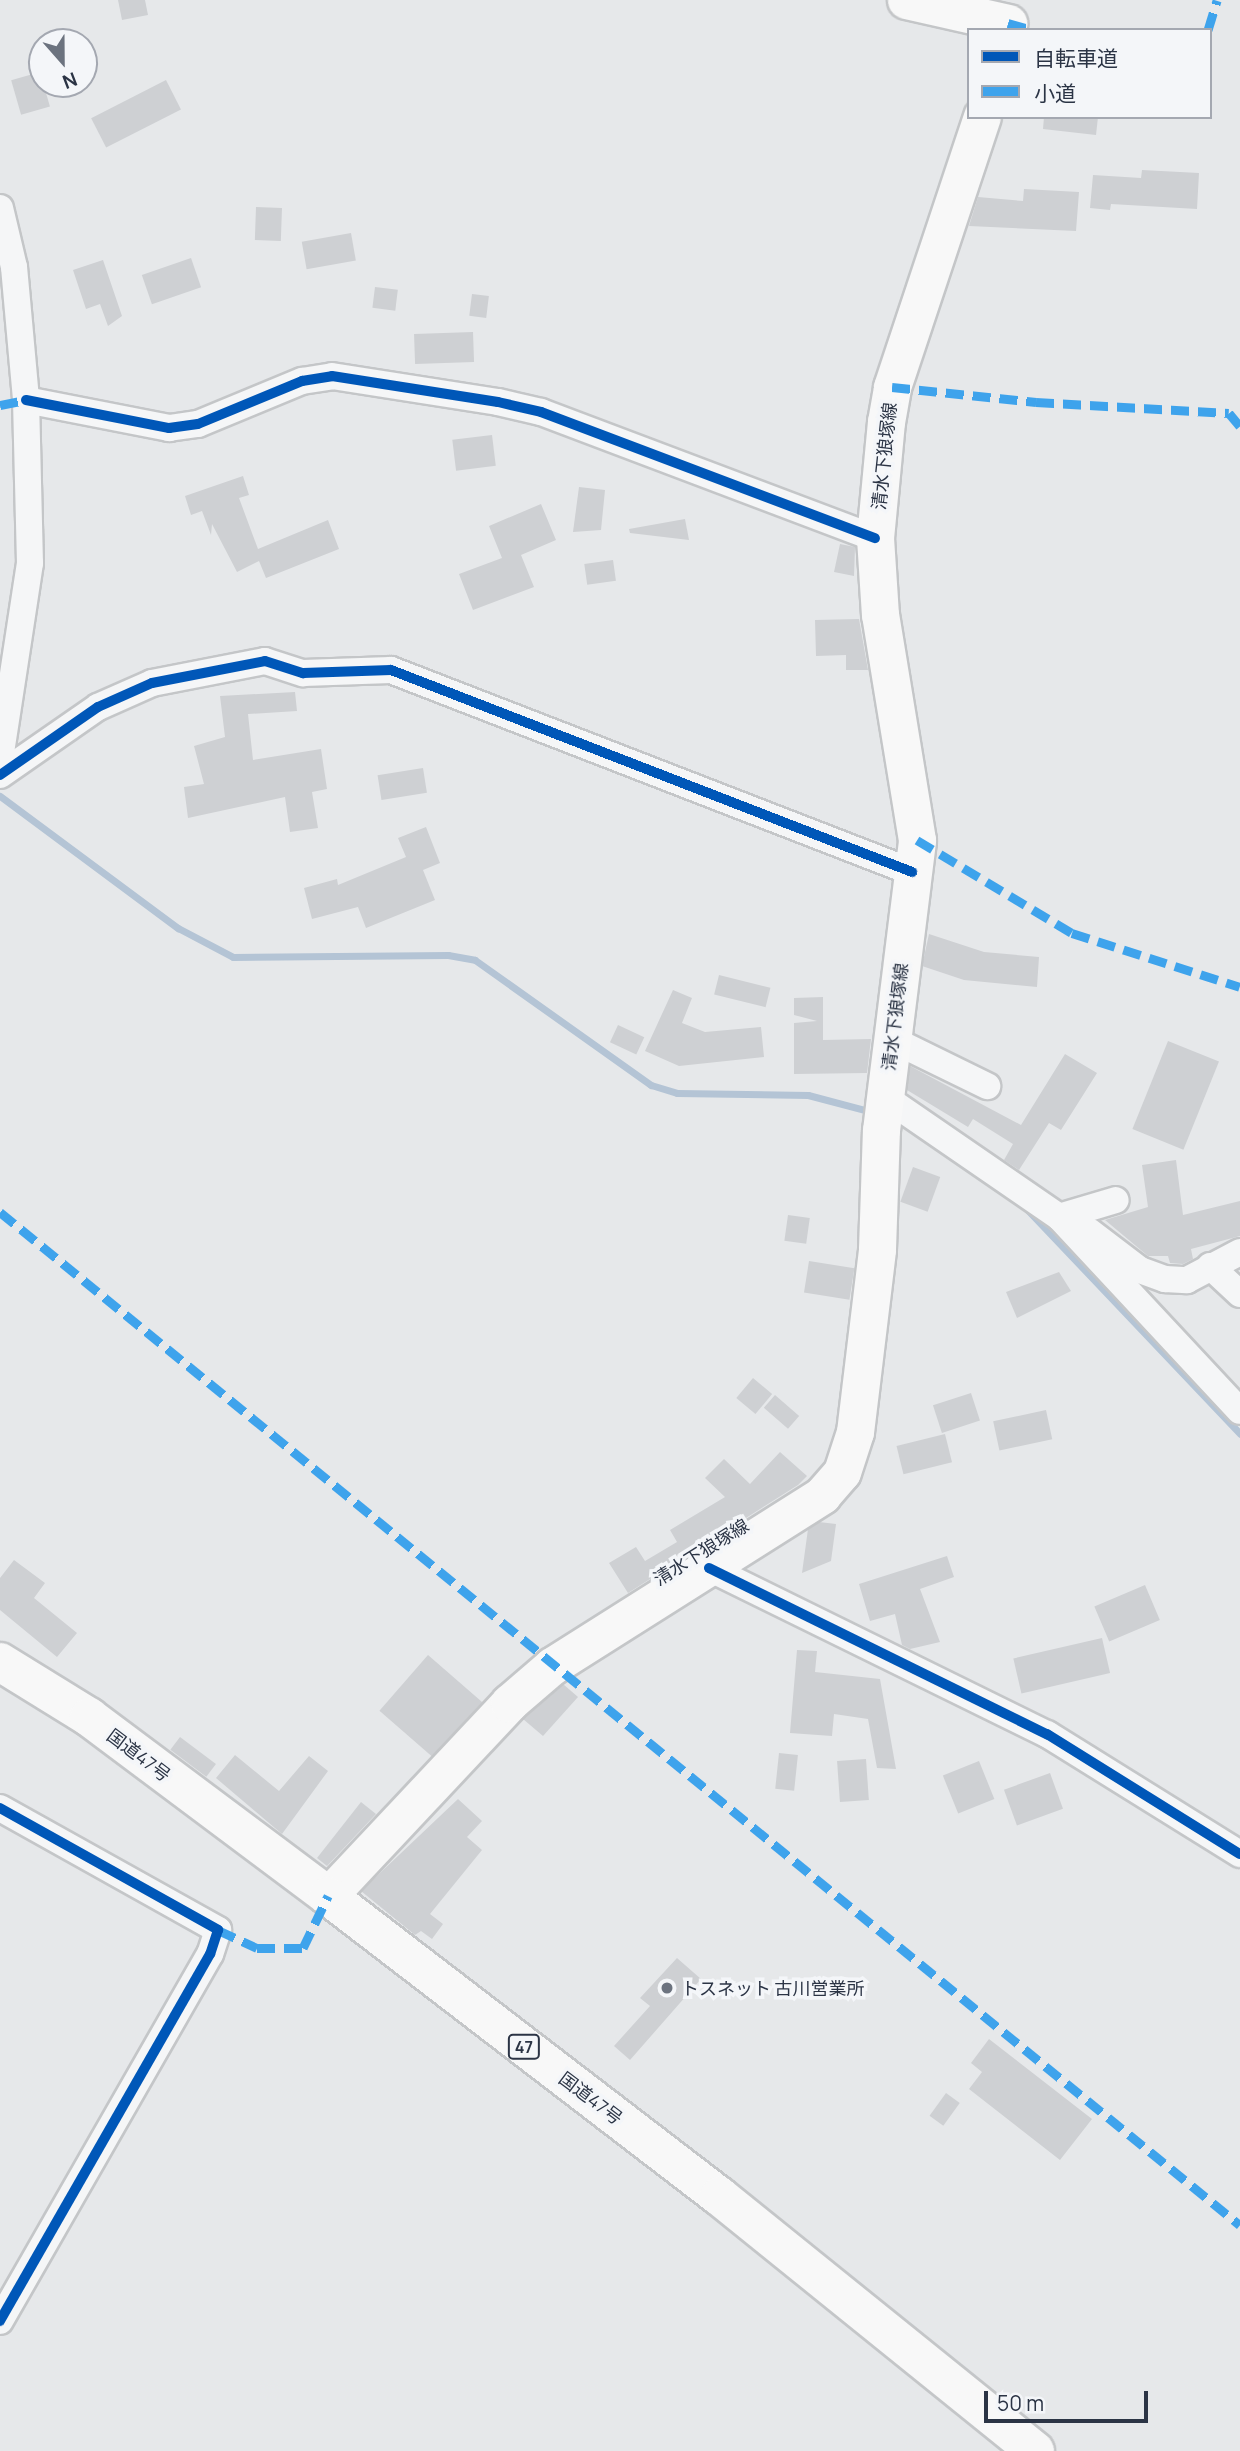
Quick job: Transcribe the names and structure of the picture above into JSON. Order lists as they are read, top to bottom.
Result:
{
  "streets": {
    "highway": ["国道47号", "47"],
    "main road": ["清水下狼塚線"]
  },
  "crossings": [
    ["清水下狼塚線", "国道47号"]
  ],
  "places": ["トスネット 古川営業所"],
  "legend": ["自転車道", "小道"],
  "scale_bar": "50 m",
  "north": "bottom"
}
